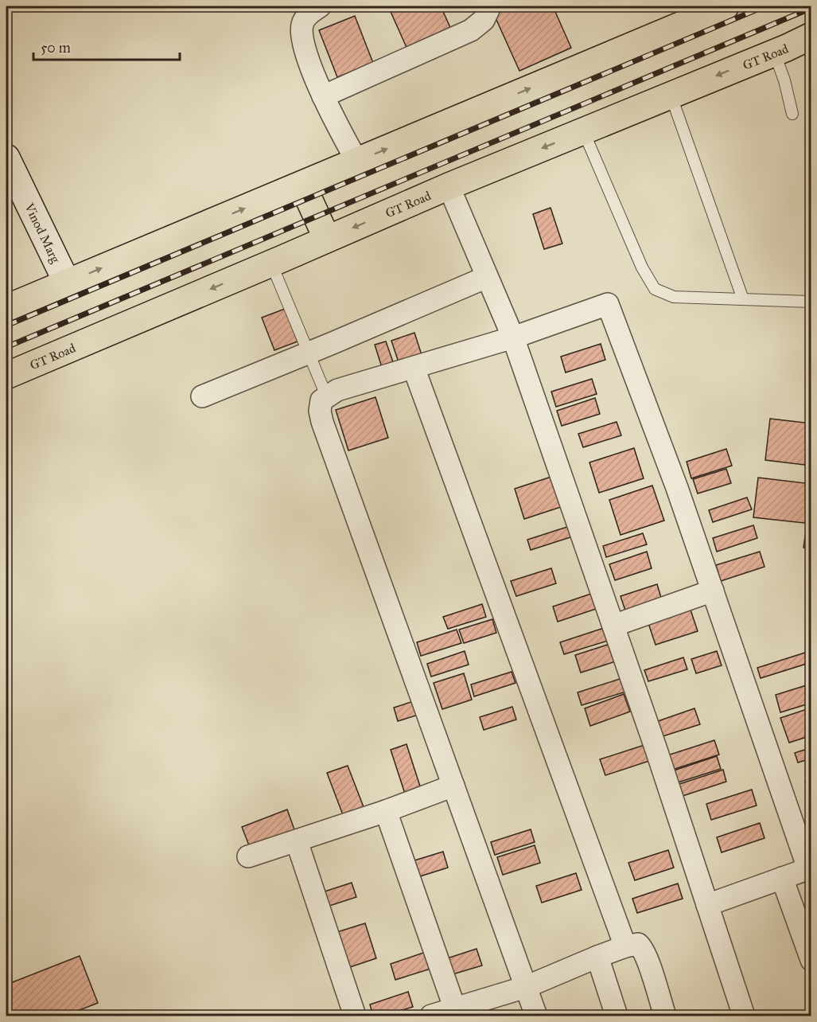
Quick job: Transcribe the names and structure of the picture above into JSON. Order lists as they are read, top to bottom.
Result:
{
  "streets": {
    "highway": ["GT Road"],
    "street": ["Vinod Marg"]
  },
  "scale_bar": "50 m"
}
